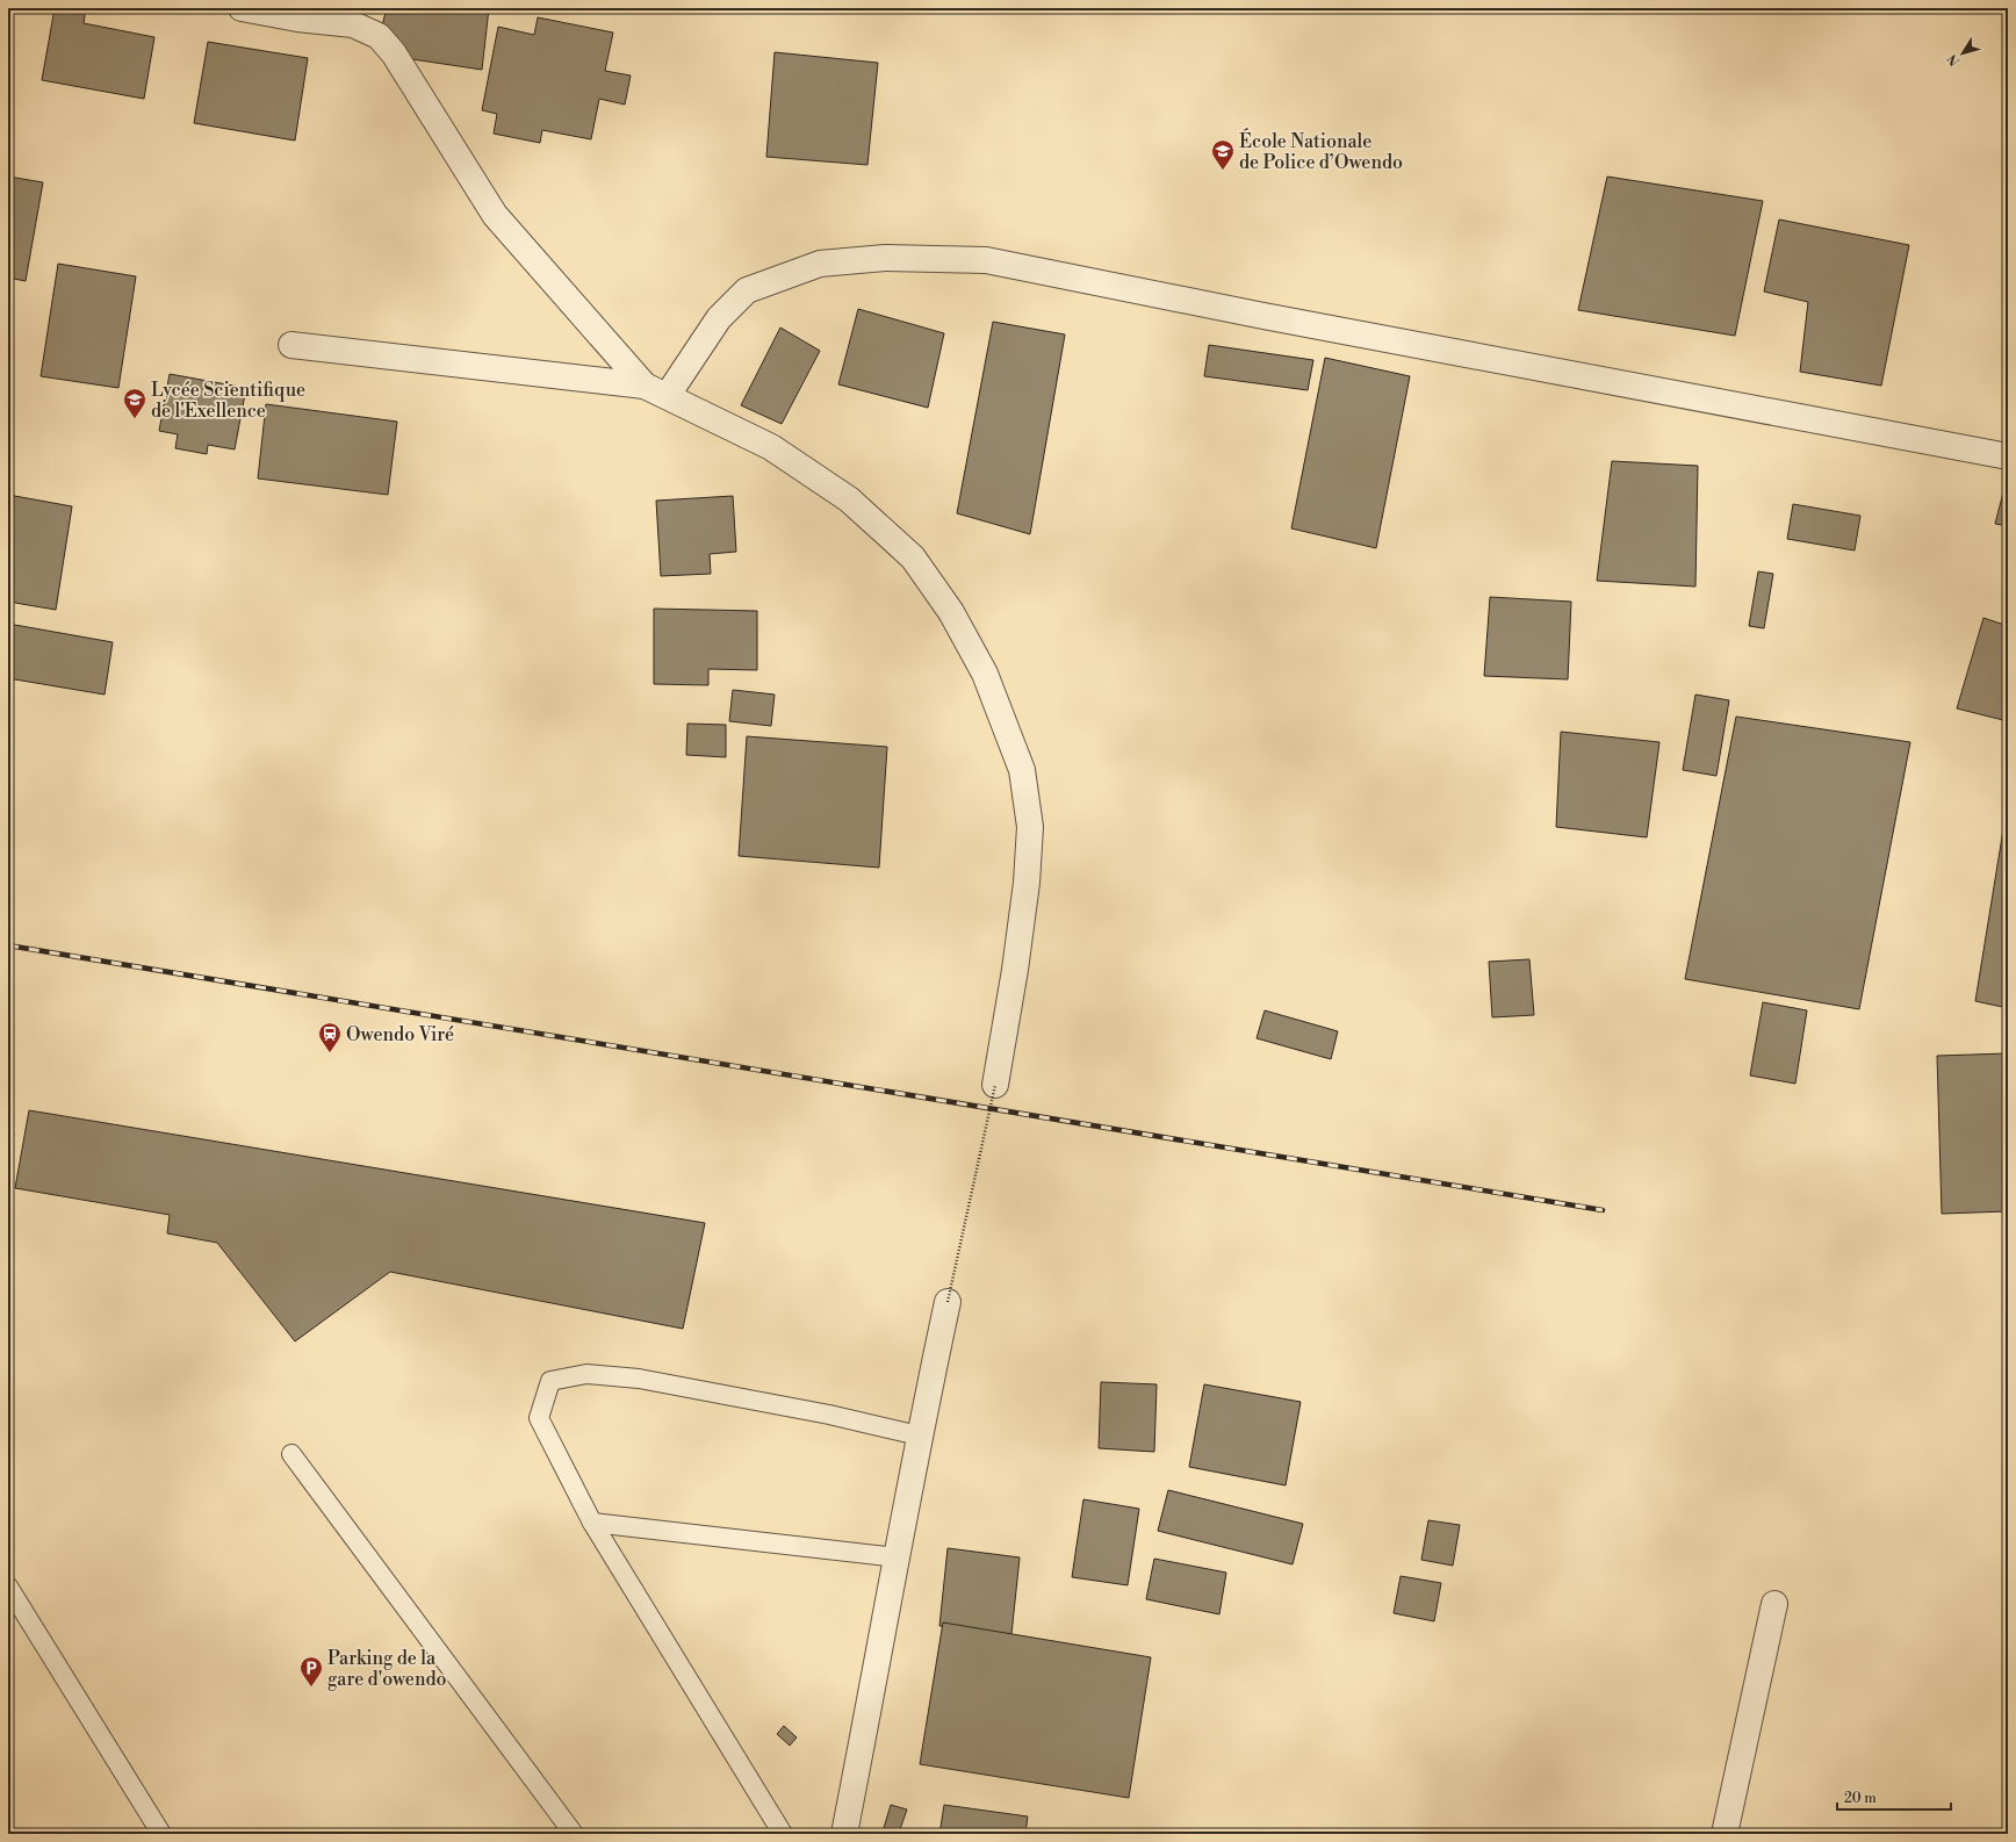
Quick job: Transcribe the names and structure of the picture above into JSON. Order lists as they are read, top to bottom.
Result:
{
  "places": {
    "school or university": ["École Nationale de Police d’Owendo", "Lycée Scientifique de l'Exellence"],
    "station": ["Owendo Viré"],
    "parking": ["Parking de la gare d'owendo"]
  },
  "scale_bar": "20 m",
  "north": "bottom left"
}
